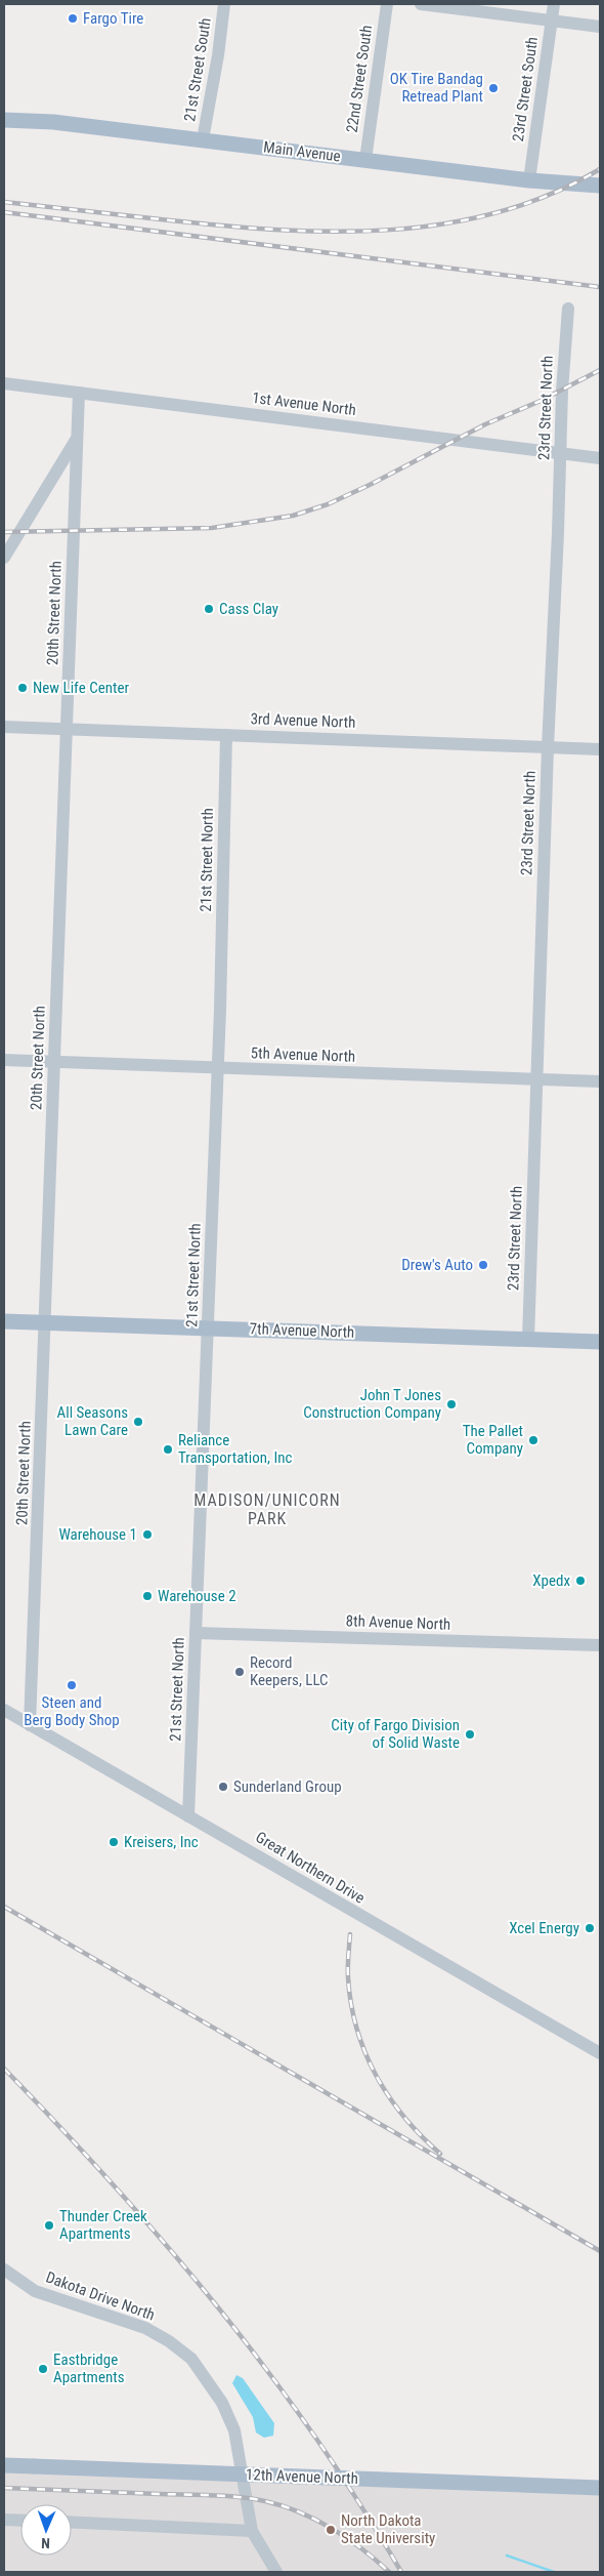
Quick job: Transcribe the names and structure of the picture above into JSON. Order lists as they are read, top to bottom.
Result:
{
  "streets": {
    "main road": ["Main Avenue", "7th Avenue North", "12th Avenue North"],
    "street": [
      "21st Street South",
      "22nd Street South",
      "23rd Street South",
      "1st Avenue North",
      "23rd Street North",
      "20th Street North",
      "3rd Avenue North",
      "21st Street North",
      "5th Avenue North",
      "8th Avenue North",
      "Great Northern Drive",
      "Dakota Drive North"
    ]
  },
  "crossings": [
    ["21st Street South", "Main Avenue"],
    ["22nd Street South", "Main Avenue"],
    ["23rd Street South", "Main Avenue"],
    ["1st Avenue North", "23rd Street North"],
    ["1st Avenue North", "20th Street North"],
    ["23rd Street North", "3rd Avenue North"],
    ["23rd Street North", "5th Avenue North"],
    ["23rd Street North", "7th Avenue North"],
    ["20th Street North", "3rd Avenue North"],
    ["20th Street North", "5th Avenue North"],
    ["20th Street North", "7th Avenue North"],
    ["20th Street North", "Great Northern Drive"],
    ["3rd Avenue North", "21st Street North"],
    ["21st Street North", "5th Avenue North"],
    ["21st Street North", "7th Avenue North"],
    ["21st Street North", "8th Avenue North"],
    ["21st Street North", "Great Northern Drive"]
  ],
  "districts": ["MADISON/UNICORN PARK"],
  "places": [
    "Fargo Tire",
    "OK Tire Bandag Retread Plant",
    "Cass Clay",
    "New Life Center",
    "Drew's Auto",
    "John T Jones Construction Company",
    "All Seasons Lawn Care",
    "The Pallet Company",
    "Reliance Transportation, Inc",
    "Warehouse 1",
    "Xpedx",
    "Warehouse 2",
    "Record Keepers, LLC",
    "Steen and Berg Body Shop",
    "City of Fargo Division of Solid Waste",
    "Sunderland Group",
    "Kreisers, Inc",
    "Xcel Energy",
    "Thunder Creek Apartments",
    "Eastbridge Apartments",
    "North Dakota State University"
  ],
  "north": "bottom"
}
